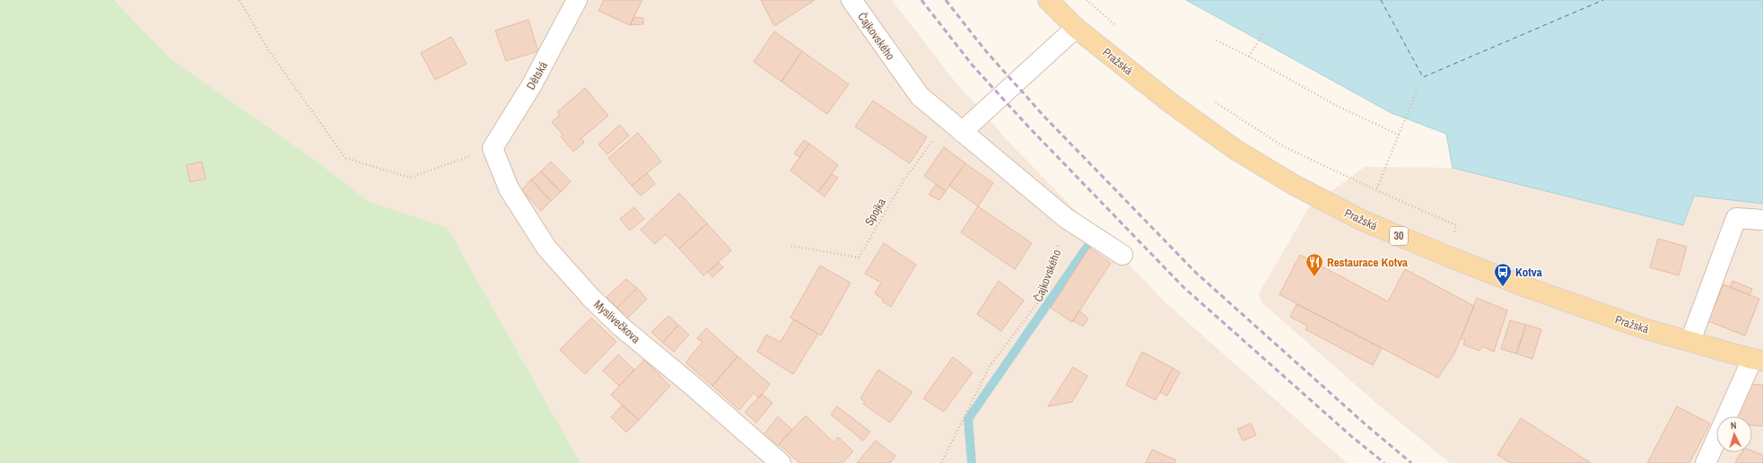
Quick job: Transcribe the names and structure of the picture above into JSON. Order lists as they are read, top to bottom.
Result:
{
  "streets": {
    "main road": ["Pražská", "30"],
    "street": ["Čajkovského", "Dětská", "Myslivečkova"],
    "path": ["Spojka"]
  },
  "crossings": [
    ["Čajkovského", "Spojka"],
    ["Dětská", "Myslivečkova"]
  ],
  "places": {
    "restaurant": ["Restaurace Kotva"],
    "bus stop": ["Kotva"]
  },
  "north": "top"
}
